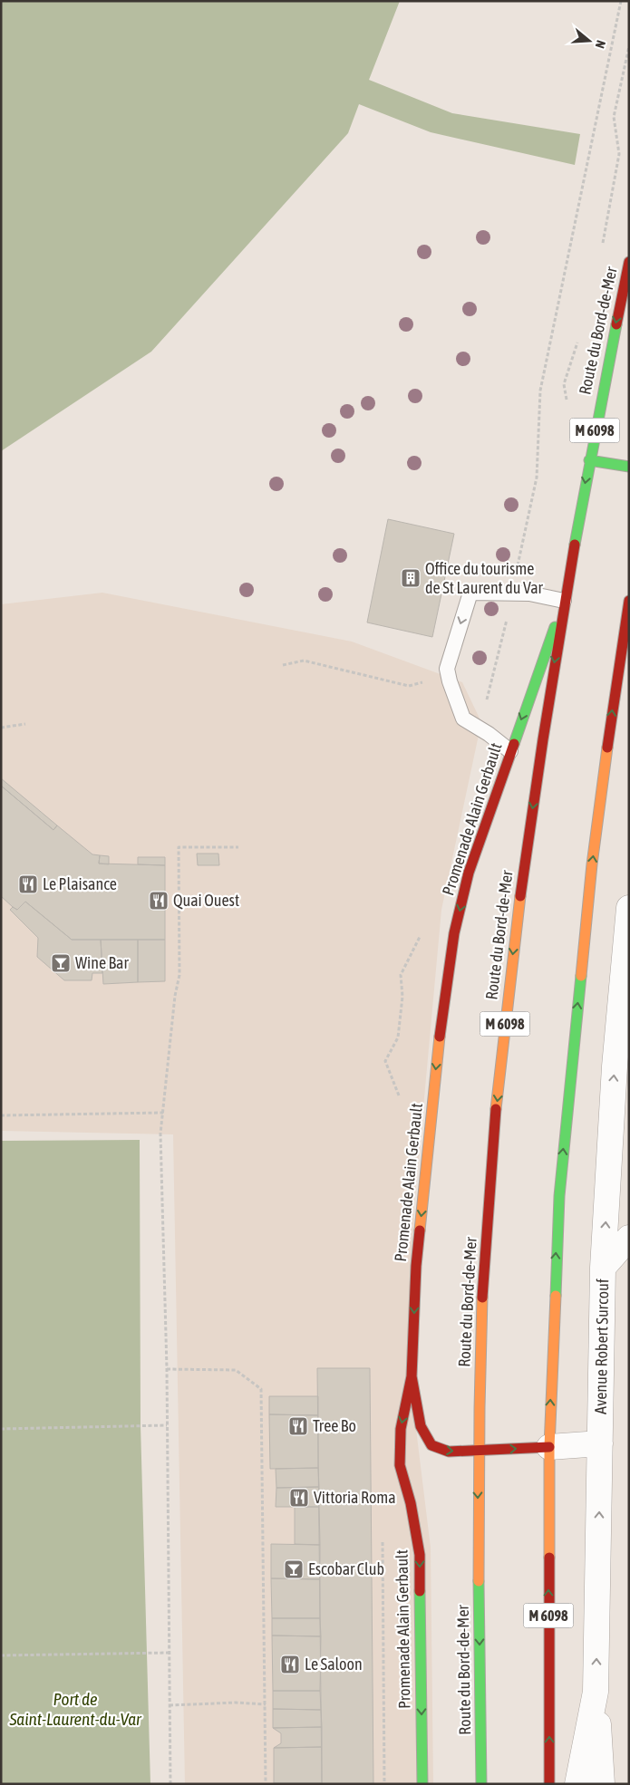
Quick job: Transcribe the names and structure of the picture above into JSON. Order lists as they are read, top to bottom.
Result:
{
  "streets": {
    "main road": ["Route du Bord-de-Mer", "M 6098", "Promenade Alain Gerbault"],
    "street": ["Avenue Robert Surcouf"]
  },
  "crossings": [
    ["Route du Bord-de-Mer", "Promenade Alain Gerbault"]
  ],
  "one_way": ["Promenade Alain Gerbault", "Avenue Robert Surcouf"],
  "water": ["Port de Saint-Laurent-du-Var"],
  "places": {
    "building": ["Office du tourisme de St Laurent du Var"],
    "restaurant": [
      "Le Plaisance",
      "Quai Ouest",
      "Tree Bo",
      "Vittoria Roma",
      "Le Saloon"
    ],
    "bar": ["Wine Bar", "Escobar Club"]
  },
  "north": "right"
}
